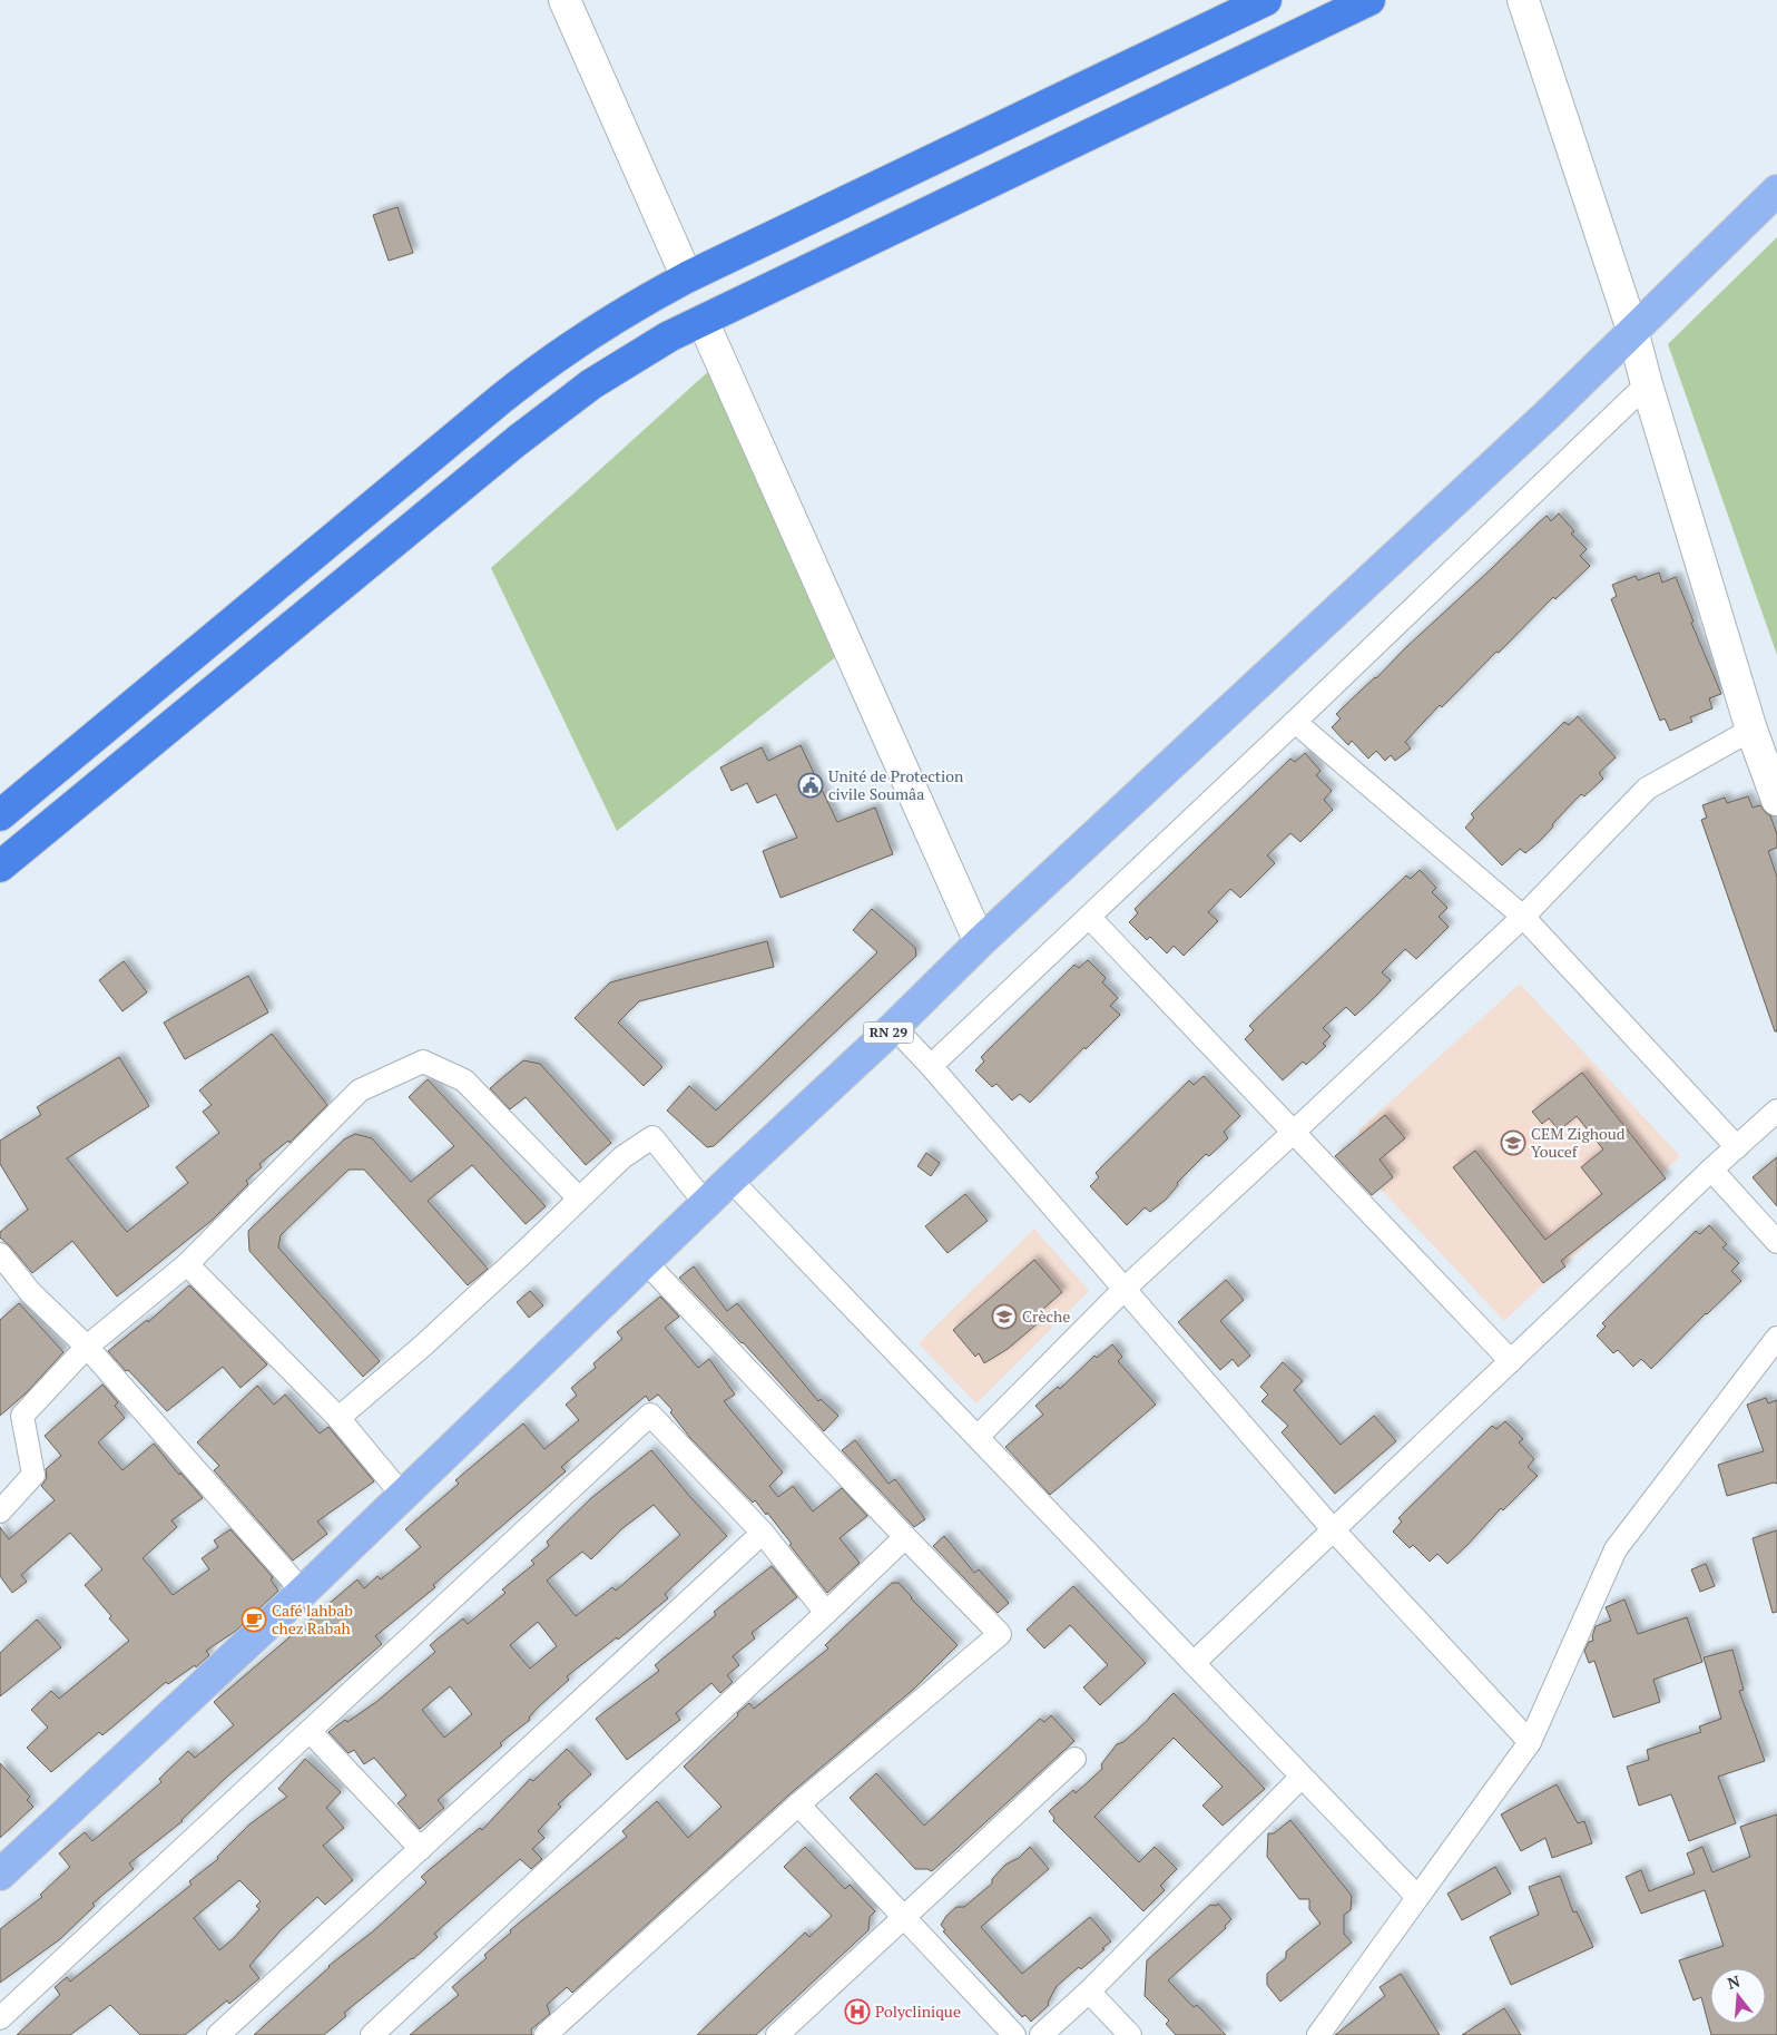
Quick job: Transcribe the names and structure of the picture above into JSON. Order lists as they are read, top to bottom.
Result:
{
  "streets": {
    "main road": ["RN 29"]
  },
  "places": {
    "public building": ["Unité de Protection civile Soumâa"],
    "school or university": ["CEM Zighoud Youcef", "Crèche"],
    "cafe": ["Café lahbab chez Rabah"],
    "hospital": ["Polyclinique"]
  },
  "north": "top"
}
